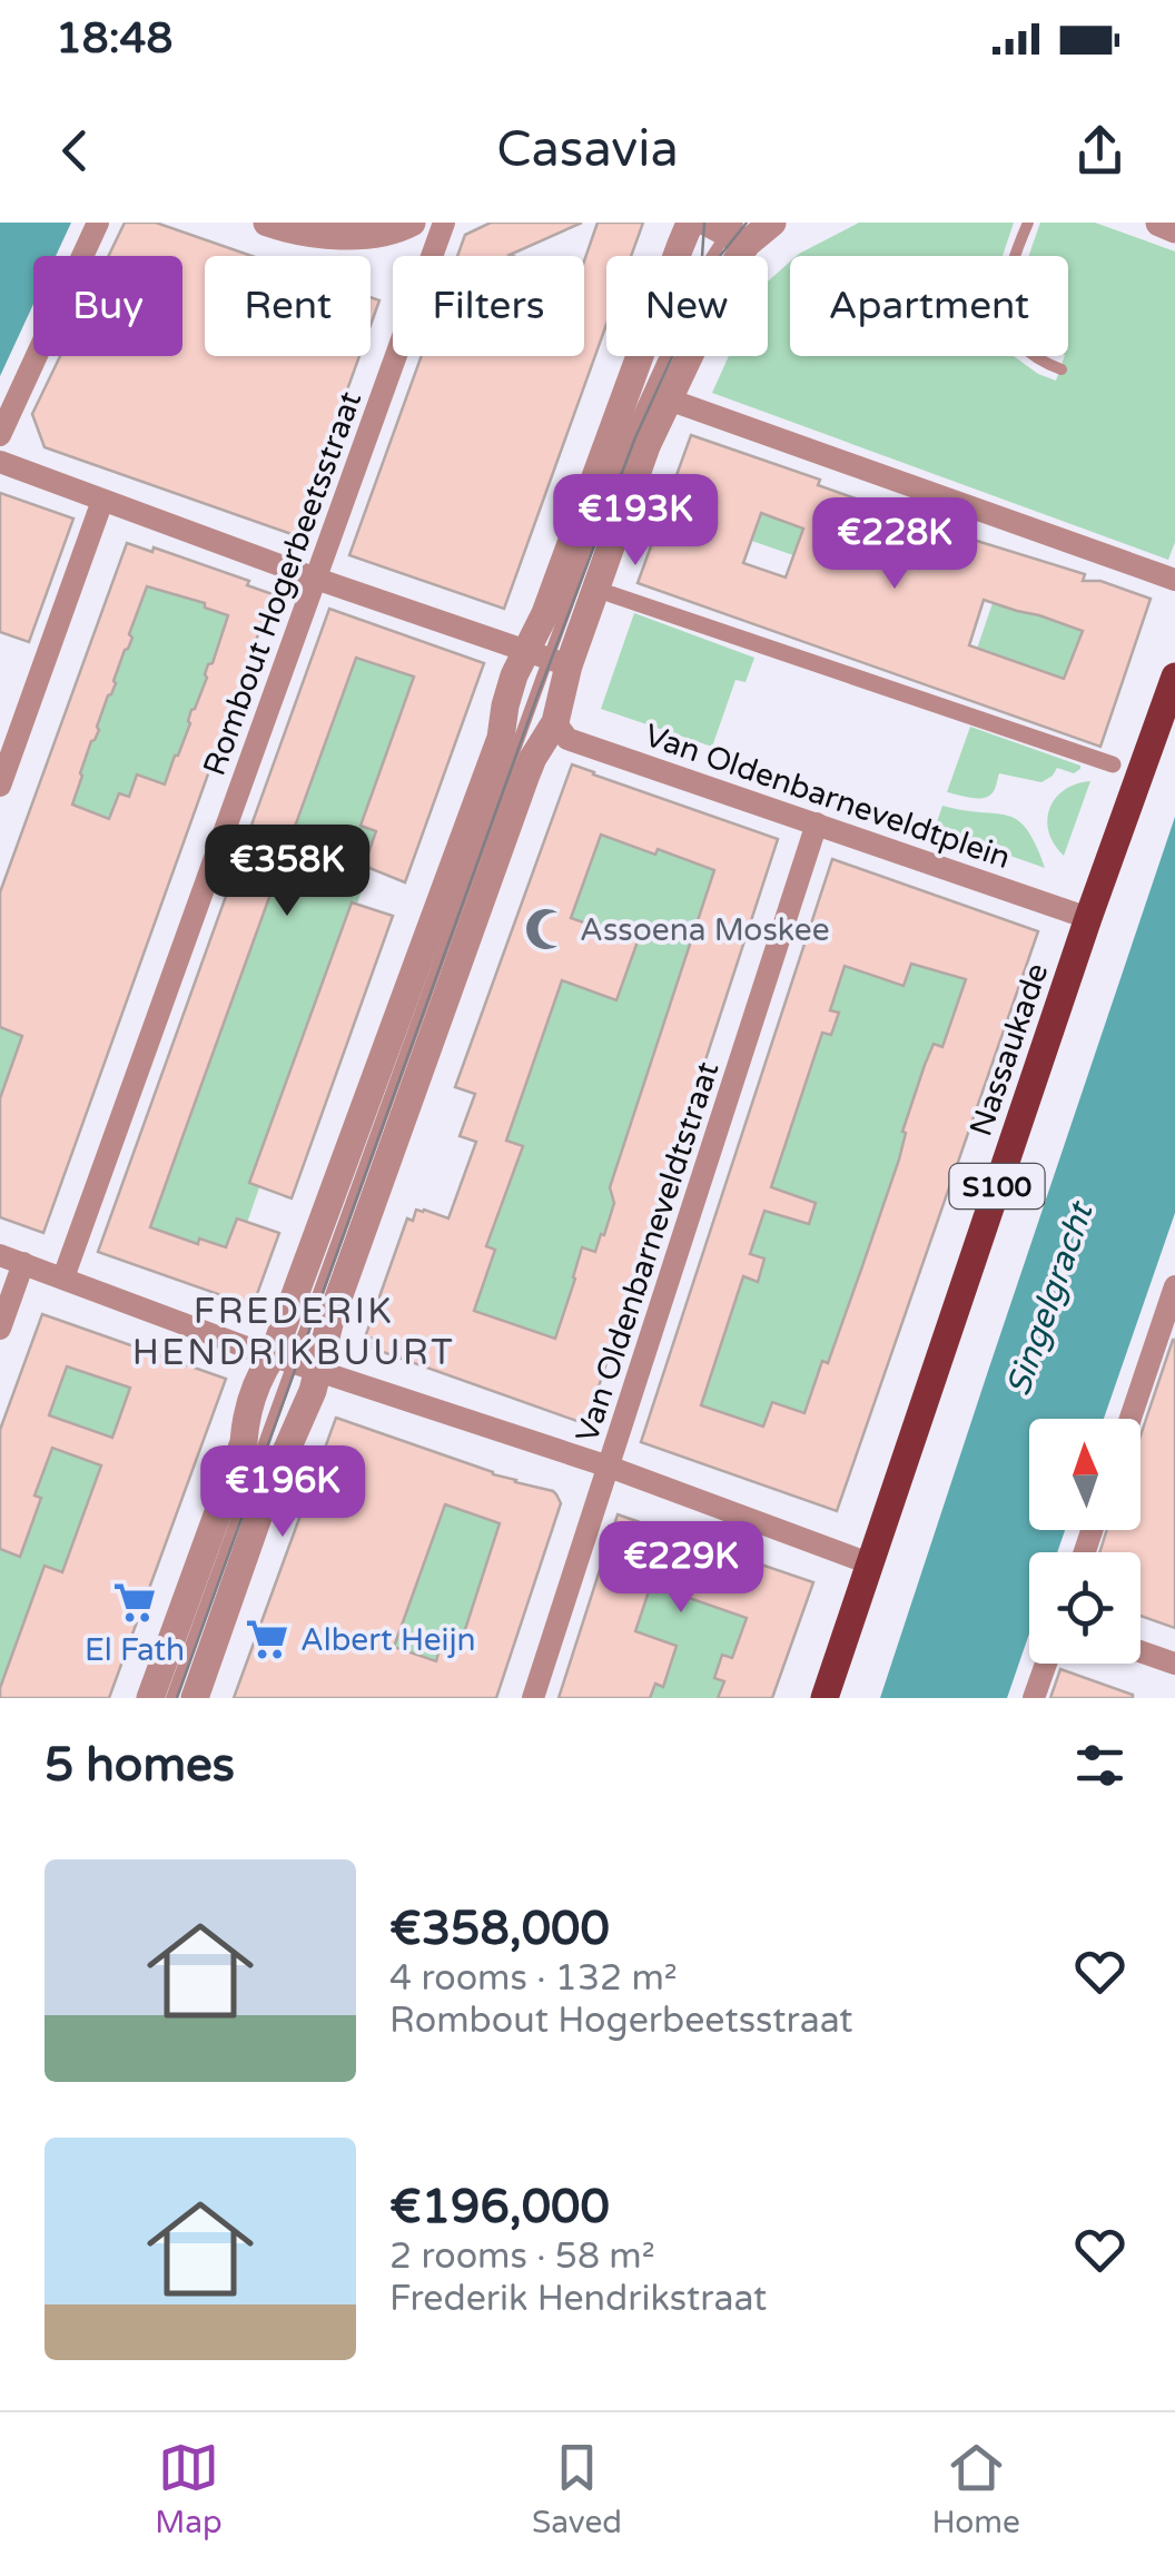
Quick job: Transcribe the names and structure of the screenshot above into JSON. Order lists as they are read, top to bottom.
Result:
{
  "streets": {
    "main road": ["Nassaukade", "S100"],
    "street": ["Rombout Hogerbeetsstraat", "Van Oldenbarneveldtplein", "Van Oldenbarneveldtstraat"]
  },
  "crossings": [
    ["Van Oldenbarneveldtplein", "Nassaukade"],
    ["Van Oldenbarneveldtplein", "Van Oldenbarneveldtstraat"]
  ],
  "districts": ["FREDERIK HENDRIKBUURT"],
  "water": ["Singelgracht"],
  "places": {
    "mosque": ["Assoena Moskee"],
    "supermarket": ["El Fath", "Albert Heijn"]
  },
  "north": "top",
  "page": {
    "status": "18:48",
    "header": "Casavia",
    "chip": [
      "Buy",
      "Rent",
      "Filters",
      "New",
      "Apartment"
    ],
    "price": [
      "€193K",
      "€228K",
      "€358K",
      "€196K",
      "€229K"
    ],
    "heading": "5 homes",
    "list": [
      {
        "name": "€358,000",
        "note": "4 rooms · 132 m² · Rombout Hogerbeetsstraat"
      },
      {
        "name": "€196,000",
        "note": "2 rooms · 58 m² · Frederik Hendrikstraat"
      }
    ],
    "tabs": ["Map", "Saved", "Home"]
  }
}
